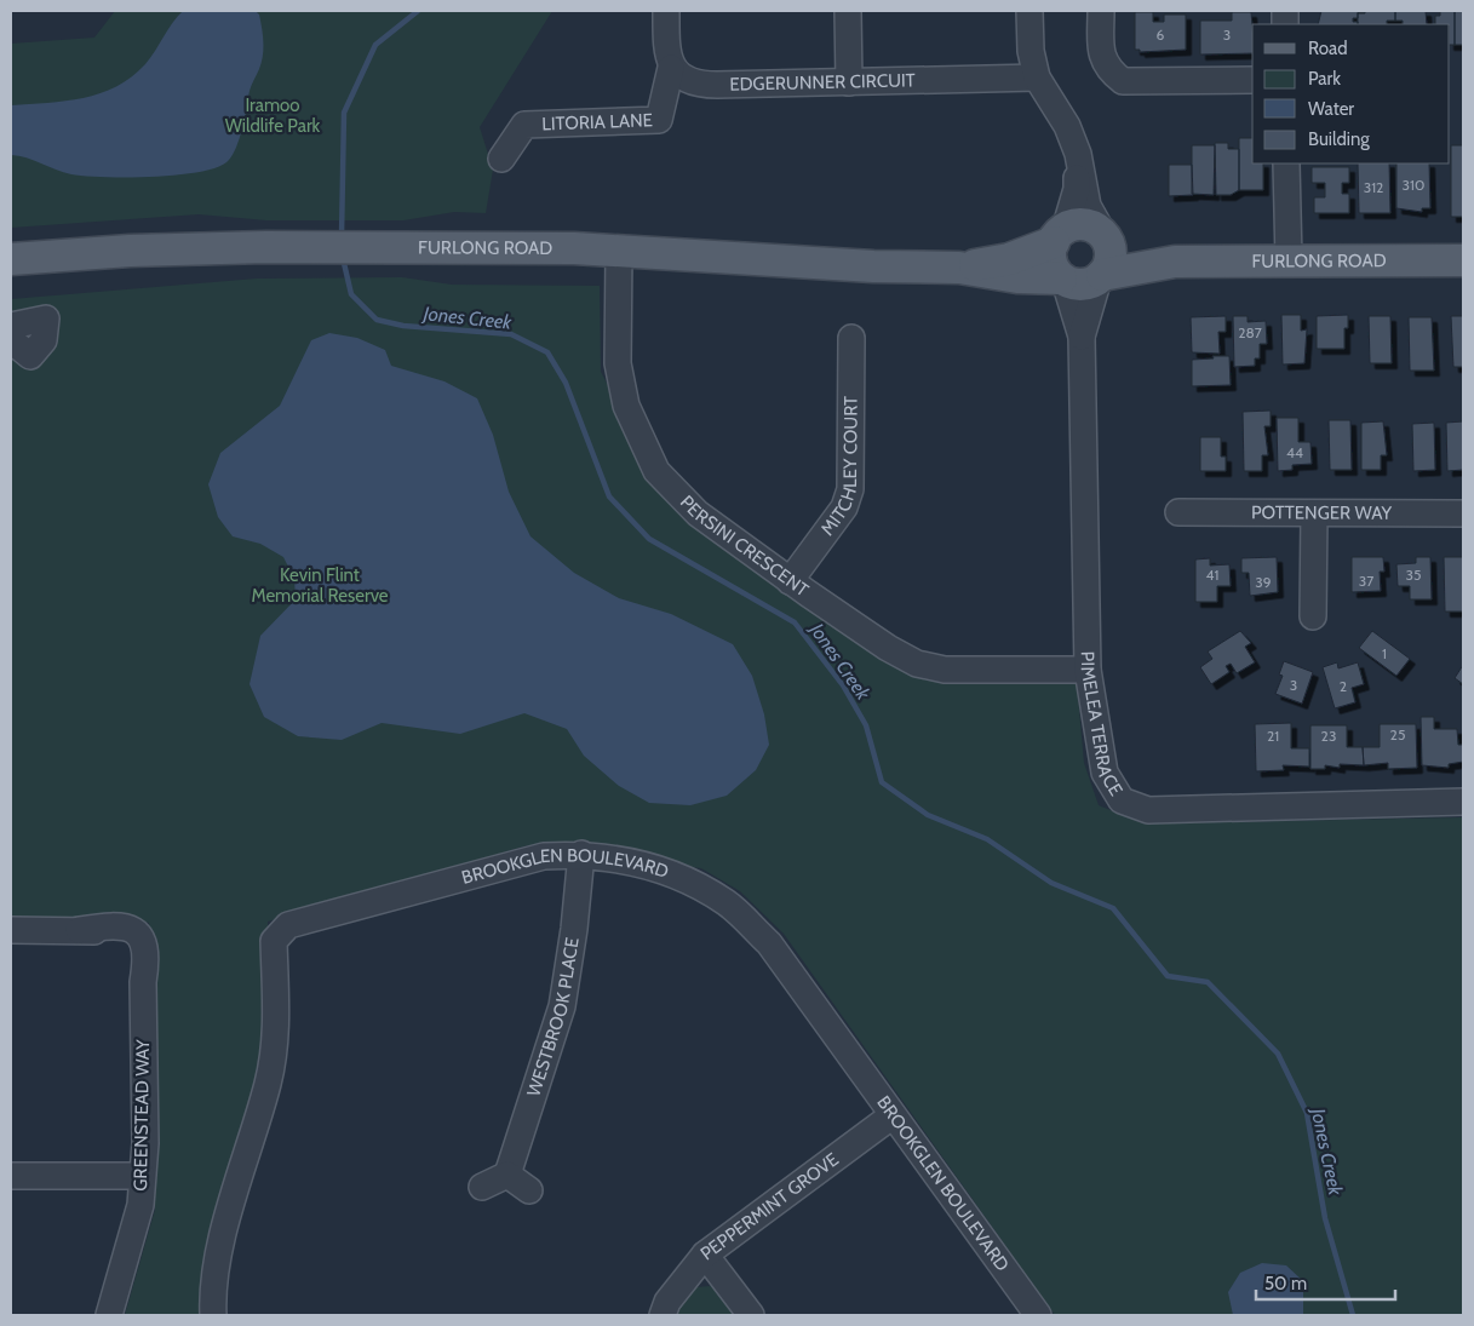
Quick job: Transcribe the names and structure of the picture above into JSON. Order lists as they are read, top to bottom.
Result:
{
  "streets": {
    "main road": ["FURLONG ROAD"],
    "street": [
      "EDGERUNNER CIRCUIT",
      "LITORIA LANE",
      "MITCHLEY COURT",
      "POTTENGER WAY",
      "PERSINI CRESCENT",
      "PIMELEA TERRACE",
      "BROOKGLEN BOULEVARD",
      "WESTBROOK PLACE",
      "GREENSTEAD WAY",
      "PEPPERMINT GROVE"
    ]
  },
  "crossings": [
    ["EDGERUNNER CIRCUIT", "LITORIA LANE"],
    ["FURLONG ROAD", "PERSINI CRESCENT"],
    ["FURLONG ROAD", "PIMELEA TERRACE"],
    ["MITCHLEY COURT", "PERSINI CRESCENT"],
    ["PERSINI CRESCENT", "PIMELEA TERRACE"],
    ["BROOKGLEN BOULEVARD", "WESTBROOK PLACE"],
    ["BROOKGLEN BOULEVARD", "PEPPERMINT GROVE"]
  ],
  "water": ["Jones Creek"],
  "parks": ["Iramoo Wildlife Park", "Kevin Flint Memorial Reserve"],
  "house_numbers": [
    "6",
    "3",
    "310",
    "312",
    "287",
    "44",
    "41",
    "35",
    "37",
    "39",
    "1",
    "3",
    "2",
    "25",
    "21",
    "23"
  ],
  "legend": [
    "Road",
    "Park",
    "Water",
    "Building"
  ],
  "scale_bar": "50 m"
}
